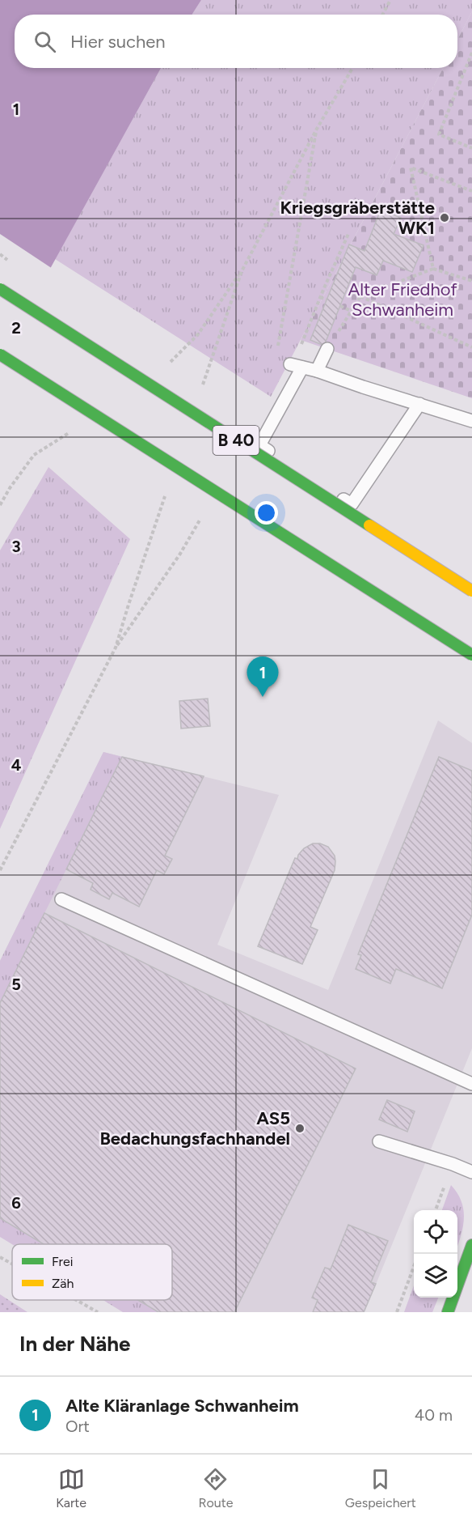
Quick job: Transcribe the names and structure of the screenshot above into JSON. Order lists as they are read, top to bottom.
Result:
{
  "streets": {
    "main road": ["B 40"]
  },
  "parks": ["Alter Friedhof Schwanheim"],
  "places": ["Kriegsgräberstätte WK1", "AS5 Bedachungsfachhandel"],
  "legend": ["Frei", "Zäh"],
  "page": {
    "search": "Hier suchen",
    "pins": "1",
    "heading": "In der Nähe",
    "list": [
      {
        "mark": "1",
        "name": "Alte Kläranlage Schwanheim",
        "note": "Ort",
        "value": "40 m"
      }
    ],
    "nav": ["Karte", "Route", "Gespeichert"]
  },
  "grid": {
    "rows": [
      "1",
      "2",
      "3",
      "4",
      "5",
      "6"
    ]
  }
}
